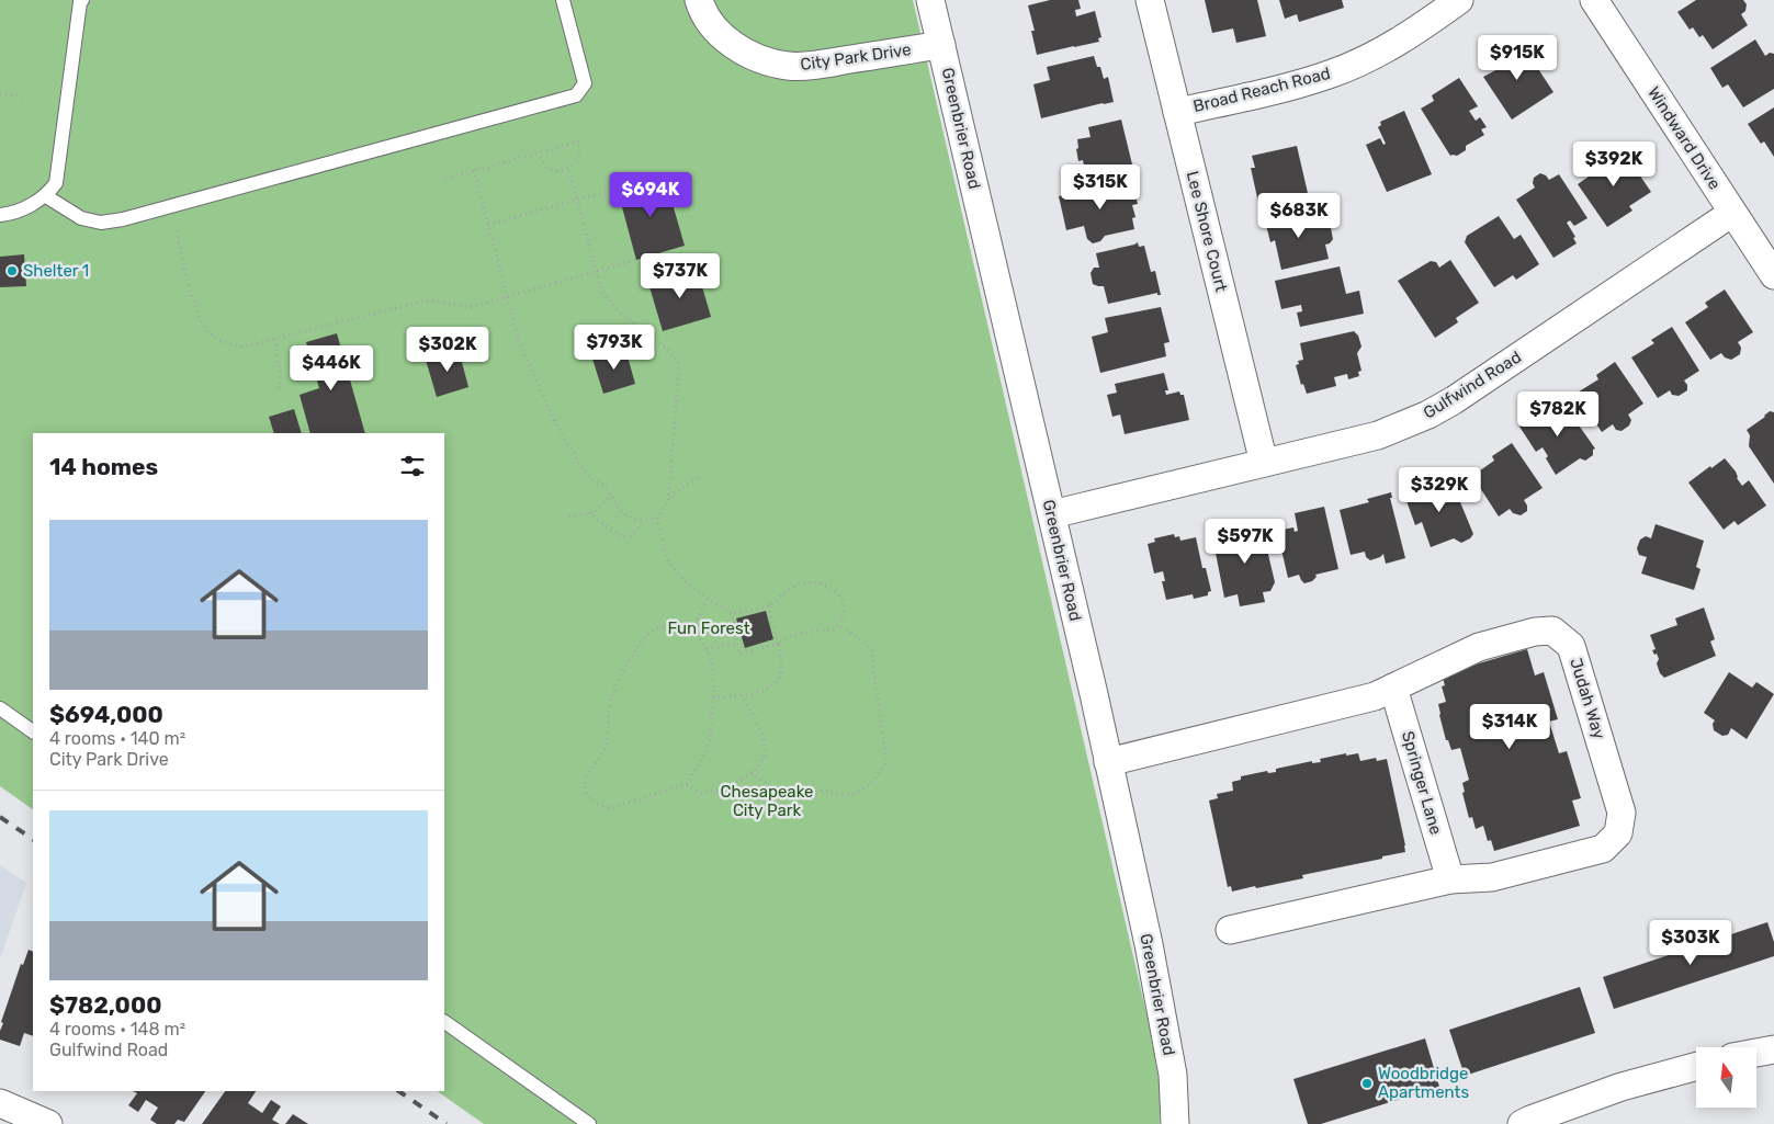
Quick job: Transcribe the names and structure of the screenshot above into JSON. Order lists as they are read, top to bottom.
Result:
{
  "streets": {
    "street": [
      "City Park Drive",
      "Broad Reach Road",
      "Greenbrier Road",
      "Windward Drive",
      "Lee Shore Court",
      "Gulfwind Road",
      "Judah Way",
      "Springer Lane"
    ]
  },
  "crossings": [
    ["City Park Drive", "Greenbrier Road"],
    ["Broad Reach Road", "Lee Shore Court"],
    ["Greenbrier Road", "Gulfwind Road"],
    ["Greenbrier Road", "Judah Way"],
    ["Windward Drive", "Gulfwind Road"],
    ["Lee Shore Court", "Gulfwind Road"],
    ["Judah Way", "Springer Lane"]
  ],
  "parks": ["Fun Forest", "Chesapeake City Park"],
  "places": ["Shelter 1", "Woodbridge Apartments"],
  "north": "top",
  "page": {
    "price": [
      "$915K",
      "$392K",
      "$315K",
      "$694K",
      "$683K",
      "$737K",
      "$793K",
      "$302K",
      "$446K",
      "$782K",
      "$329K",
      "$597K",
      "$314K",
      "$303K"
    ],
    "heading": "14 homes",
    "list": [
      {
        "name": "$694,000",
        "note": "4 rooms · 140 m² · City Park Drive"
      },
      {
        "name": "$782,000",
        "note": "4 rooms · 148 m² · Gulfwind Road"
      }
    ]
  }
}
